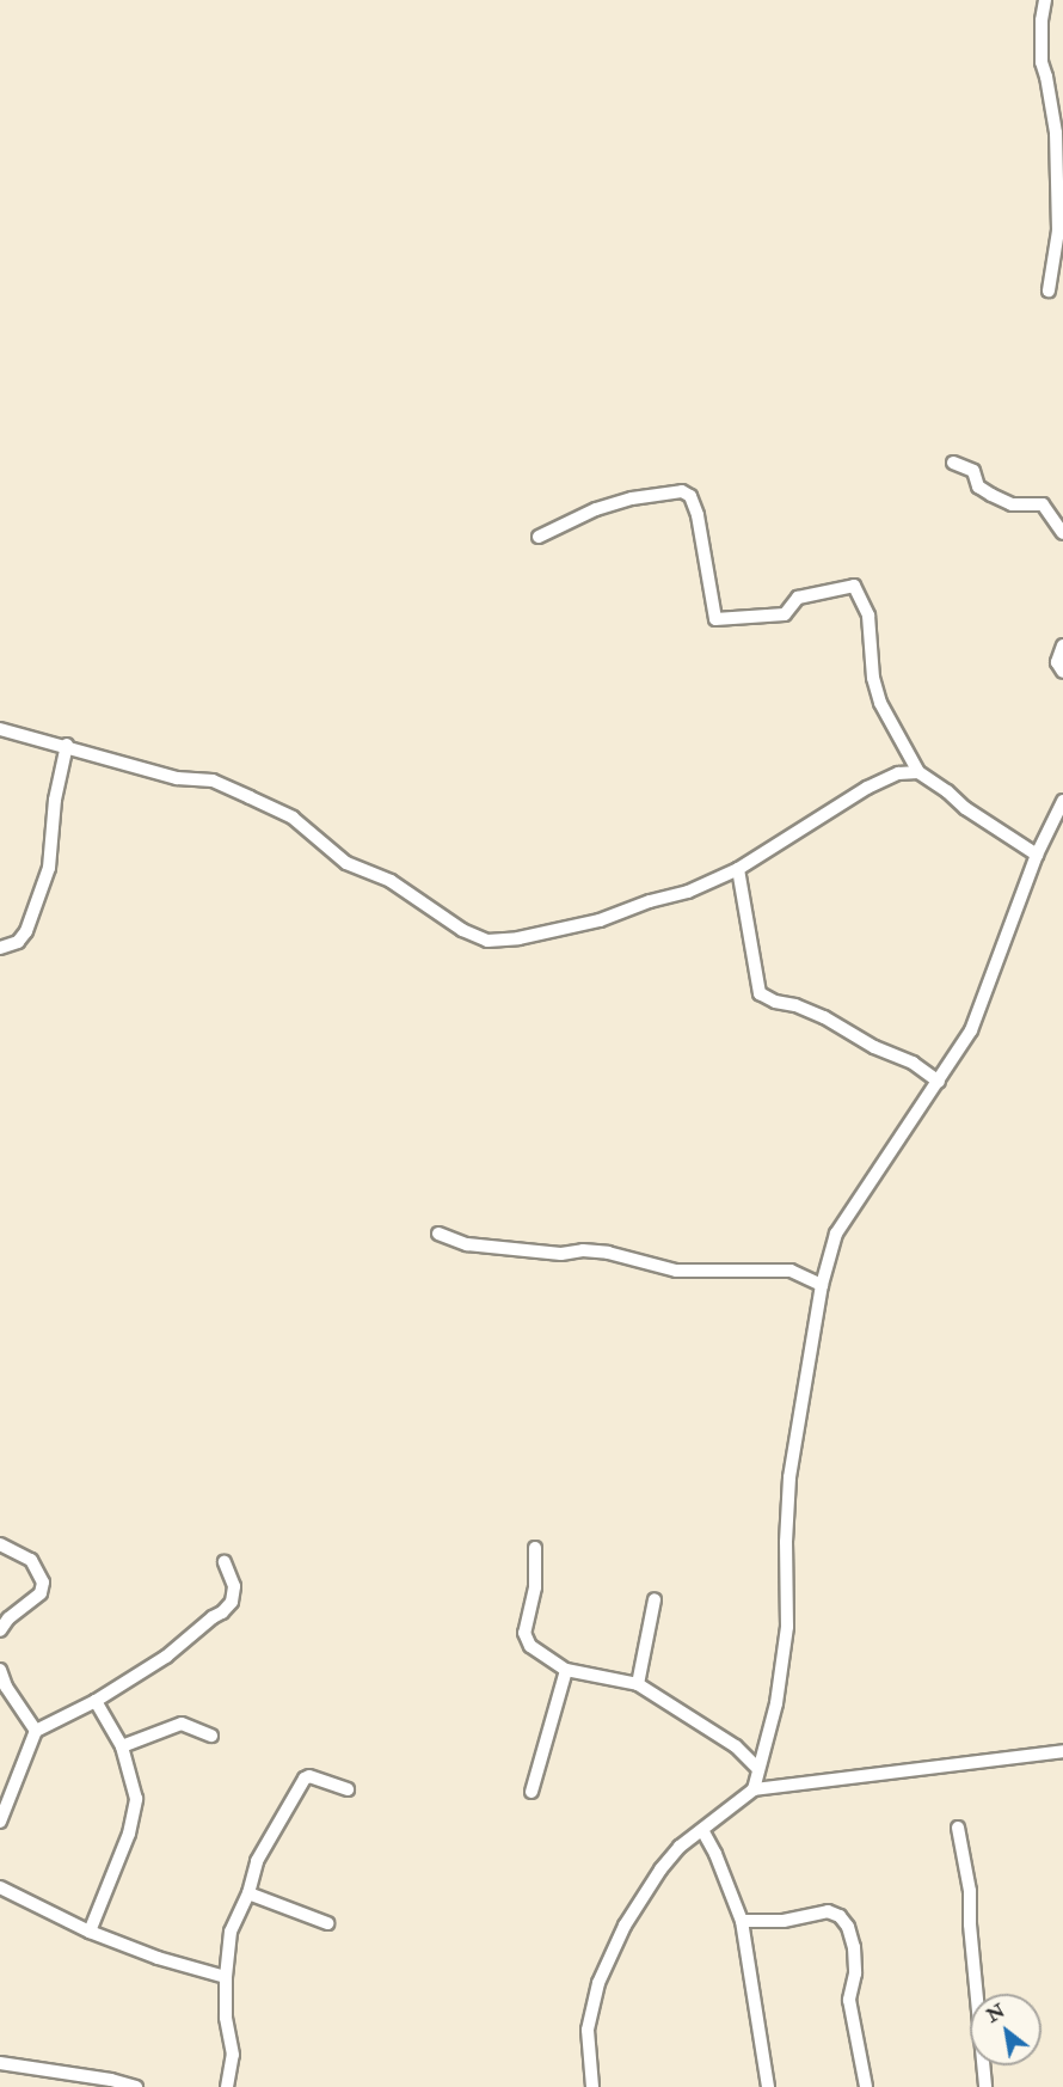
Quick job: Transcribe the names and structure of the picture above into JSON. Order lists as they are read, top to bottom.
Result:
{
  "north": "top left"
}
